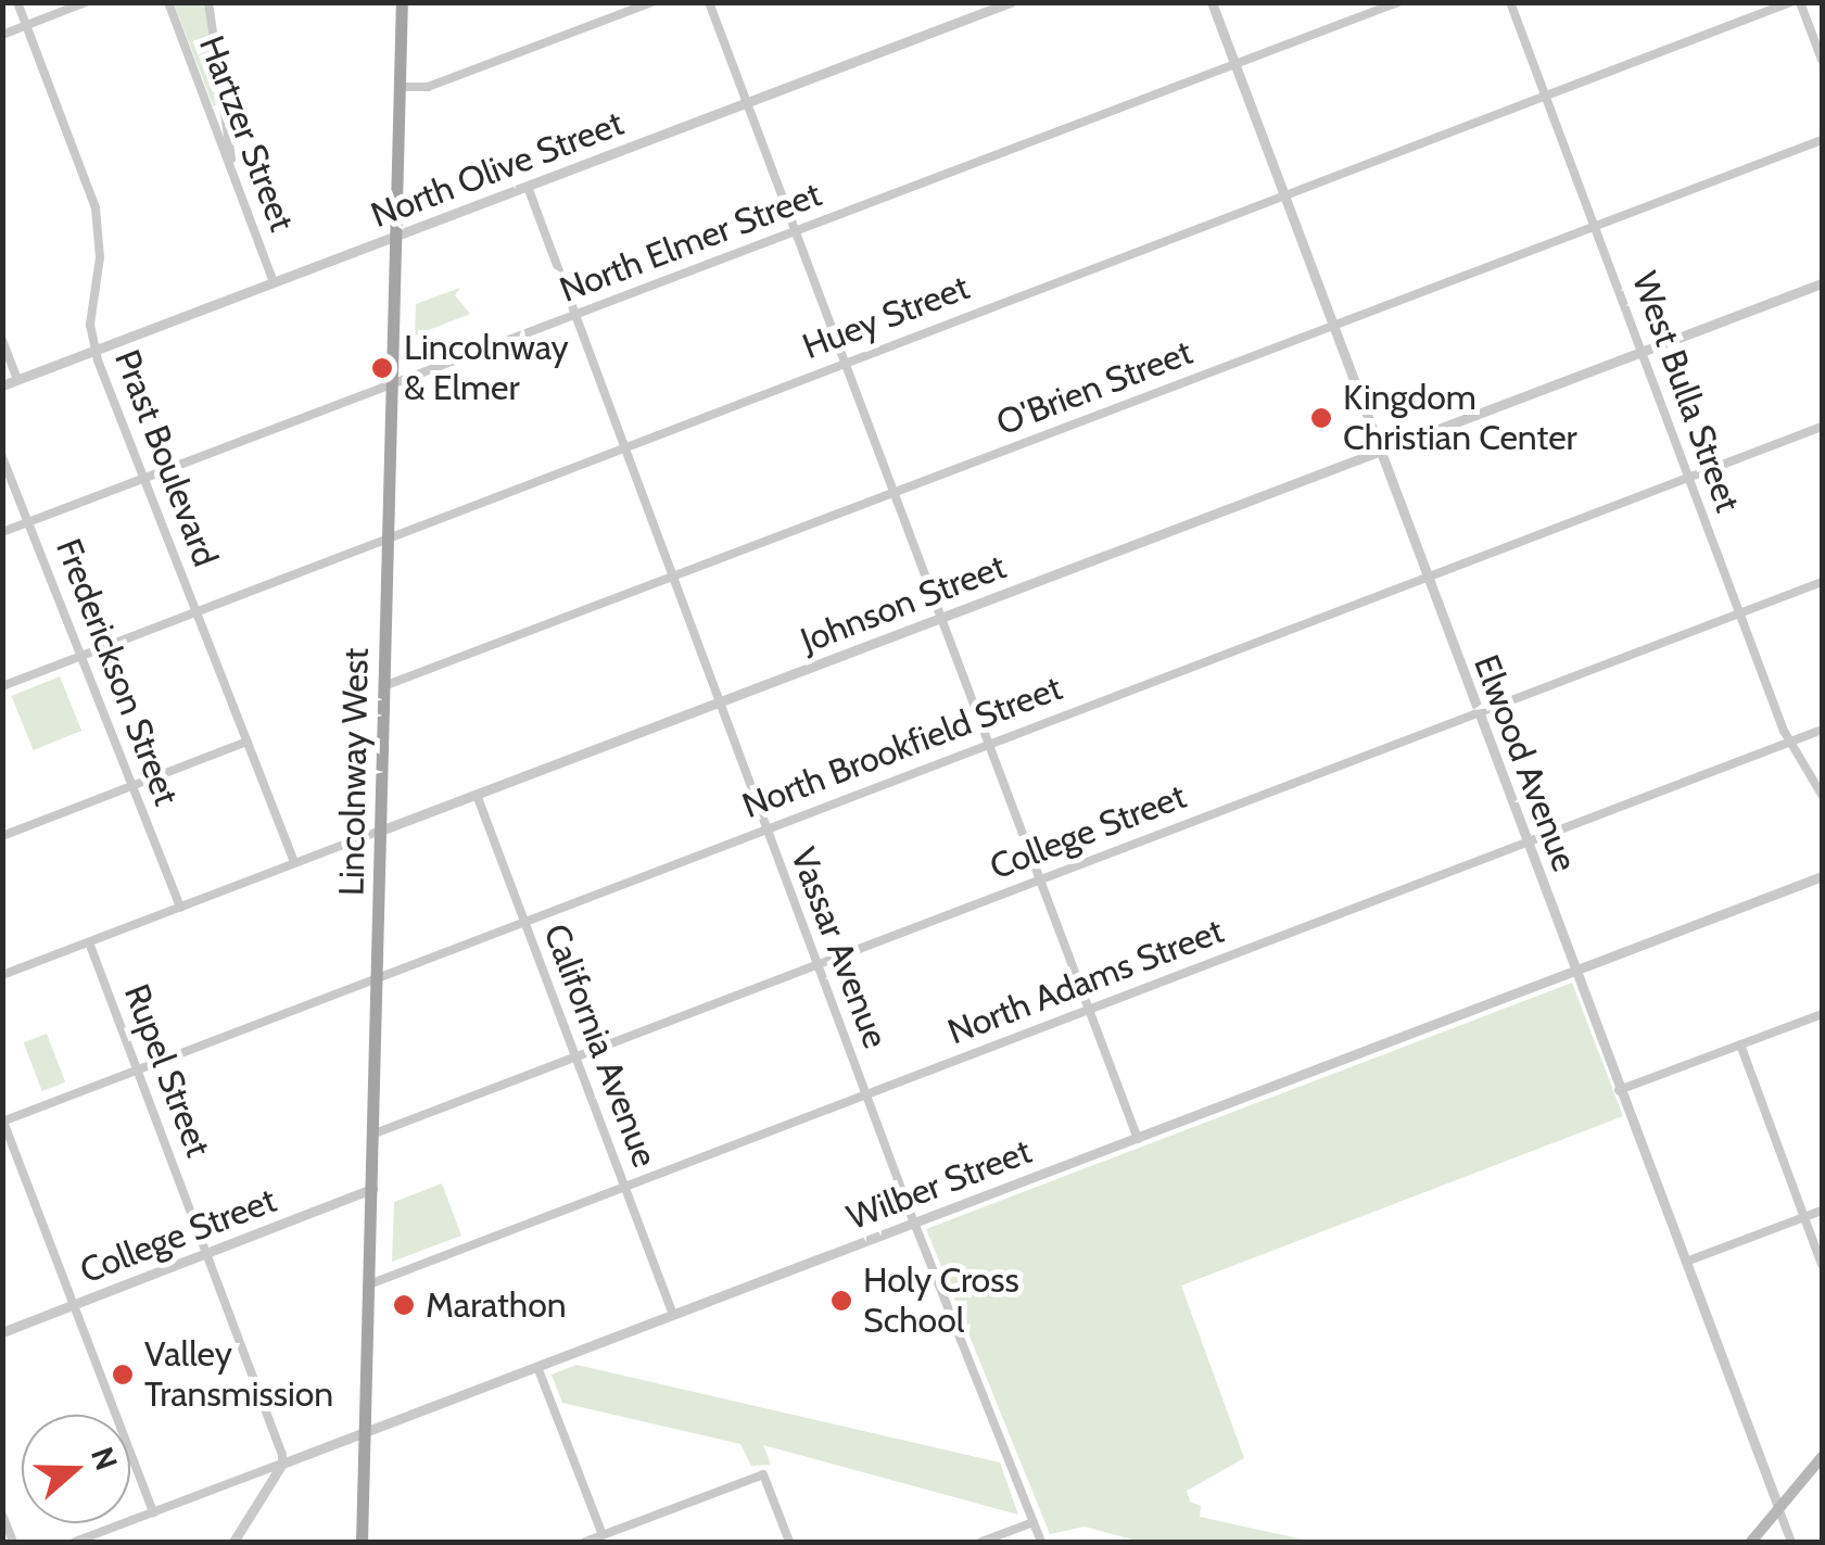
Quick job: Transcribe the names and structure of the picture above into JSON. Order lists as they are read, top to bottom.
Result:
{
  "streets": {
    "main road": ["Lincolnway West"],
    "street": [
      "Hartzer Street",
      "North Olive Street",
      "North Elmer Street",
      "Huey Street",
      "O'Brien Street",
      "West Bulla Street",
      "Prast Boulevard",
      "Johnson Street",
      "Frederickson Street",
      "North Brookfield Street",
      "Elwood Avenue",
      "College Street",
      "Vassar Avenue",
      "North Adams Street",
      "California Avenue",
      "Rupel Street",
      "Wilber Street"
    ]
  },
  "crossings": [
    ["Hartzer Street", "North Olive Street"],
    ["North Olive Street", "Prast Boulevard"],
    ["North Olive Street", "Lincolnway West"],
    ["North Olive Street", "Vassar Avenue"],
    ["North Elmer Street", "Prast Boulevard"],
    ["North Elmer Street", "Frederickson Street"],
    ["North Elmer Street", "Elwood Avenue"],
    ["North Elmer Street", "Lincolnway West"],
    ["North Elmer Street", "Vassar Avenue"],
    ["Huey Street", "West Bulla Street"],
    ["Huey Street", "Prast Boulevard"],
    ["Huey Street", "Frederickson Street"],
    ["Huey Street", "Elwood Avenue"],
    ["Huey Street", "Lincolnway West"],
    ["Huey Street", "Vassar Avenue"],
    ["O'Brien Street", "West Bulla Street"],
    ["O'Brien Street", "Elwood Avenue"],
    ["O'Brien Street", "Lincolnway West"],
    ["O'Brien Street", "Vassar Avenue"],
    ["West Bulla Street", "Johnson Street"],
    ["West Bulla Street", "North Brookfield Street"],
    ["West Bulla Street", "College Street"],
    ["West Bulla Street", "North Adams Street"],
    ["Prast Boulevard", "Johnson Street"],
    ["Johnson Street", "Frederickson Street"],
    ["Johnson Street", "Elwood Avenue"],
    ["Johnson Street", "Lincolnway West"],
    ["Johnson Street", "Vassar Avenue"],
    ["Johnson Street", "California Avenue"],
    ["Johnson Street", "Rupel Street"],
    ["North Brookfield Street", "Elwood Avenue"],
    ["North Brookfield Street", "Lincolnway West"],
    ["North Brookfield Street", "Vassar Avenue"],
    ["North Brookfield Street", "California Avenue"],
    ["North Brookfield Street", "Rupel Street"],
    ["Elwood Avenue", "College Street"],
    ["Elwood Avenue", "North Adams Street"],
    ["Elwood Avenue", "Wilber Street"],
    ["Lincolnway West", "College Street"],
    ["Lincolnway West", "North Adams Street"],
    ["Lincolnway West", "Wilber Street"],
    ["College Street", "Vassar Avenue"],
    ["College Street", "California Avenue"],
    ["College Street", "Rupel Street"],
    ["Vassar Avenue", "North Adams Street"],
    ["Vassar Avenue", "Wilber Street"],
    ["North Adams Street", "California Avenue"],
    ["California Avenue", "Wilber Street"],
    ["Rupel Street", "Wilber Street"]
  ],
  "places": [
    "Lincolnway & Elmer",
    "Kingdom Christian Center",
    "Holy Cross School",
    "Marathon",
    "Valley Transmission"
  ],
  "north": "right"
}
